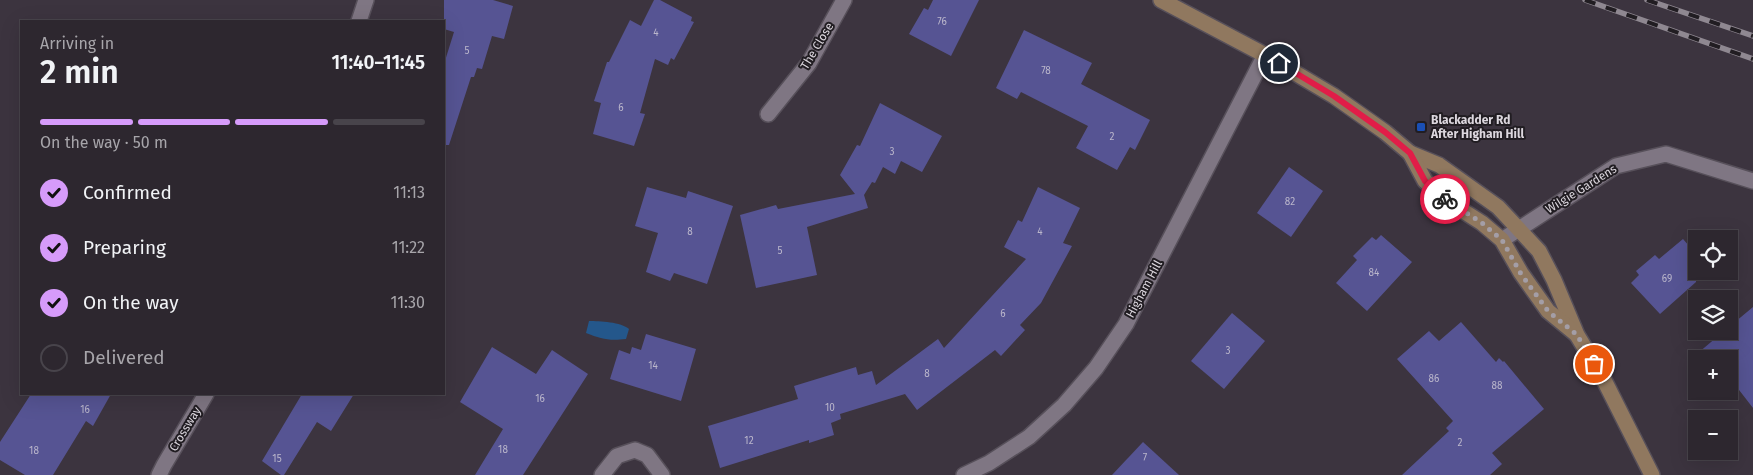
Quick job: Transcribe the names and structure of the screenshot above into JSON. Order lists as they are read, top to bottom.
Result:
{
  "streets": {
    "street": [
      "The Close",
      "Wilgie Gardens",
      "Higham Hill",
      "Crossway"
    ]
  },
  "places": {
    "transit": ["Blackadder Rd After Higham Hill"]
  },
  "house_numbers": [
    "76",
    "4",
    "5",
    "78",
    "6",
    "2",
    "3",
    "82",
    "8",
    "4",
    "5",
    "84",
    "69",
    "6",
    "3",
    "14",
    "8",
    "86",
    "88",
    "16",
    "10",
    "16",
    "12",
    "2",
    "18",
    "18",
    "7",
    "15"
  ],
  "page": {
    "heading": ["2 min", "Arriving in", "11:40–11:45"],
    "bar": "On the way · 50 m",
    "list": [
      ["Confirmed", "11:13"],
      ["Preparing", "11:22"],
      ["On the way", "11:30"],
      "Delivered"
    ],
    "map_buttons": ["+", "−"]
  }
}
